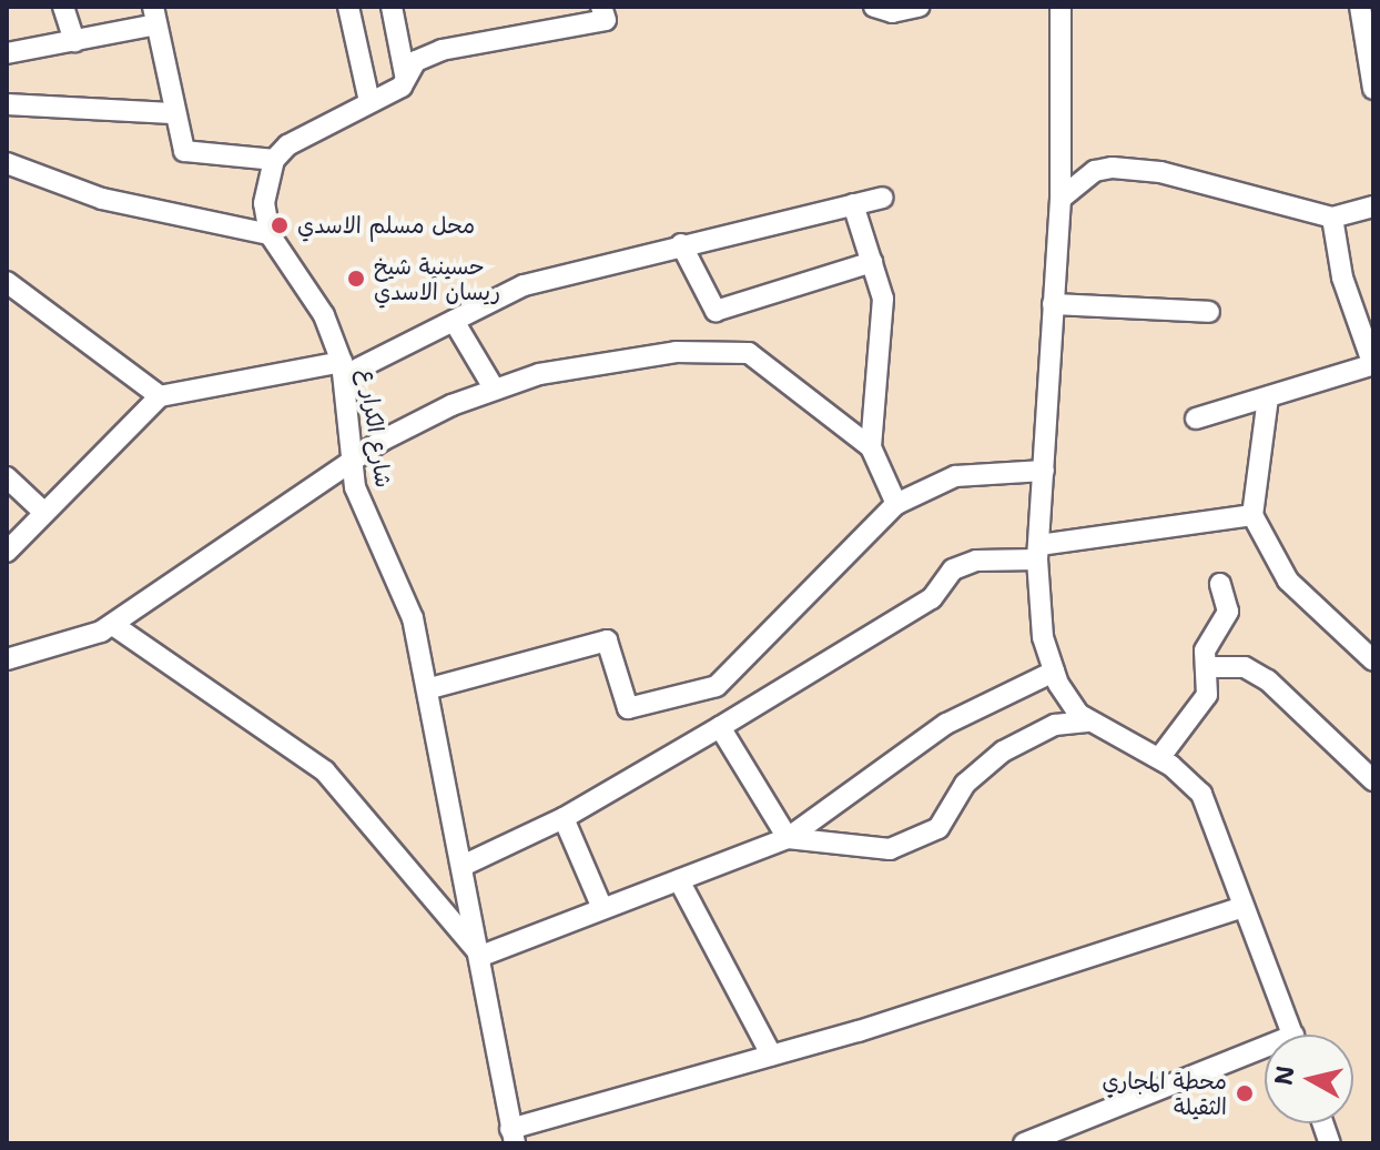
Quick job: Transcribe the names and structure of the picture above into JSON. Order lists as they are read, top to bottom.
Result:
{
  "streets": {
    "street": ["شارع الكرار ع"]
  },
  "places": ["محل مسلم الاسدي", "حسينية شيخ ريسان الاسدي", "محطة المجاري الثقيلة"],
  "north": "left"
}
